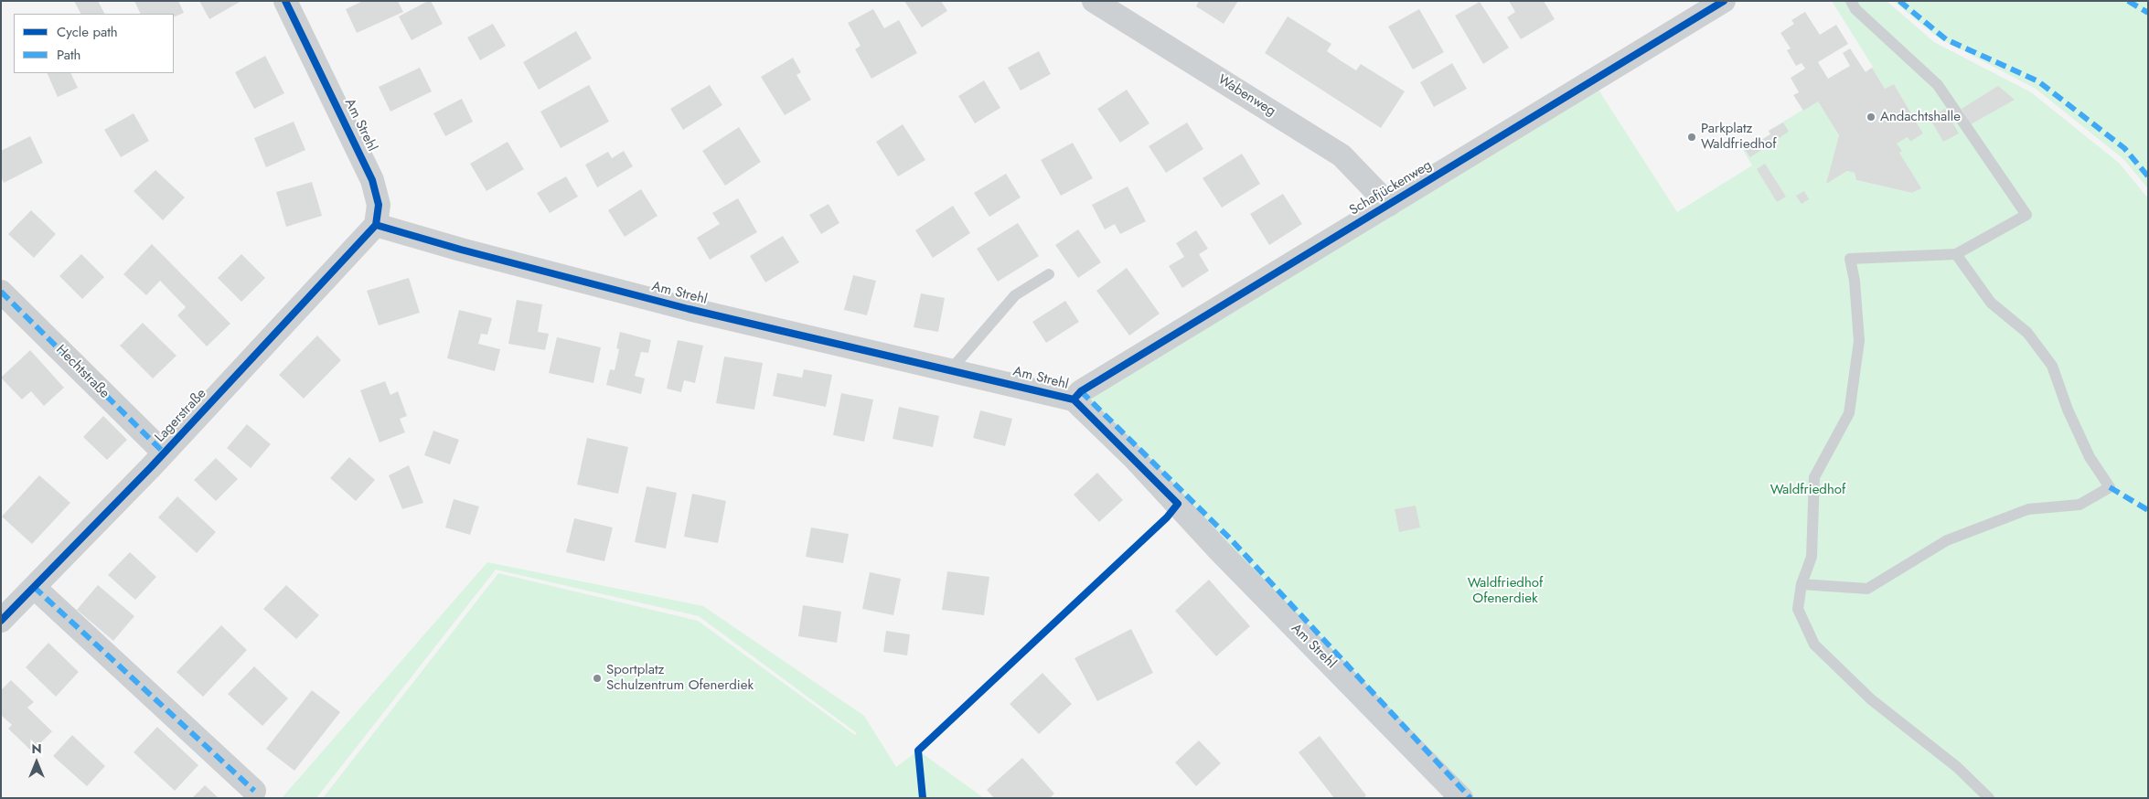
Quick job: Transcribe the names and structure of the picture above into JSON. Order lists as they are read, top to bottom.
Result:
{
  "streets": {
    "street": [
      "Wabenweg",
      "Am Strehl",
      "Schafjückenweg",
      "Hechtstraße",
      "Lagerstraße"
    ]
  },
  "crossings": [
    ["Wabenweg", "Schafjückenweg"],
    ["Am Strehl", "Schafjückenweg"],
    ["Am Strehl", "Lagerstraße"],
    ["Hechtstraße", "Lagerstraße"]
  ],
  "parks": ["Waldfriedhof", "Waldfriedhof Ofenerdiek"],
  "places": ["Andachtshalle", "Parkplatz Waldfriedhof", "Sportplatz Schulzentrum Ofenerdiek"],
  "legend": ["Cycle path", "Path"],
  "north": "top"
}
